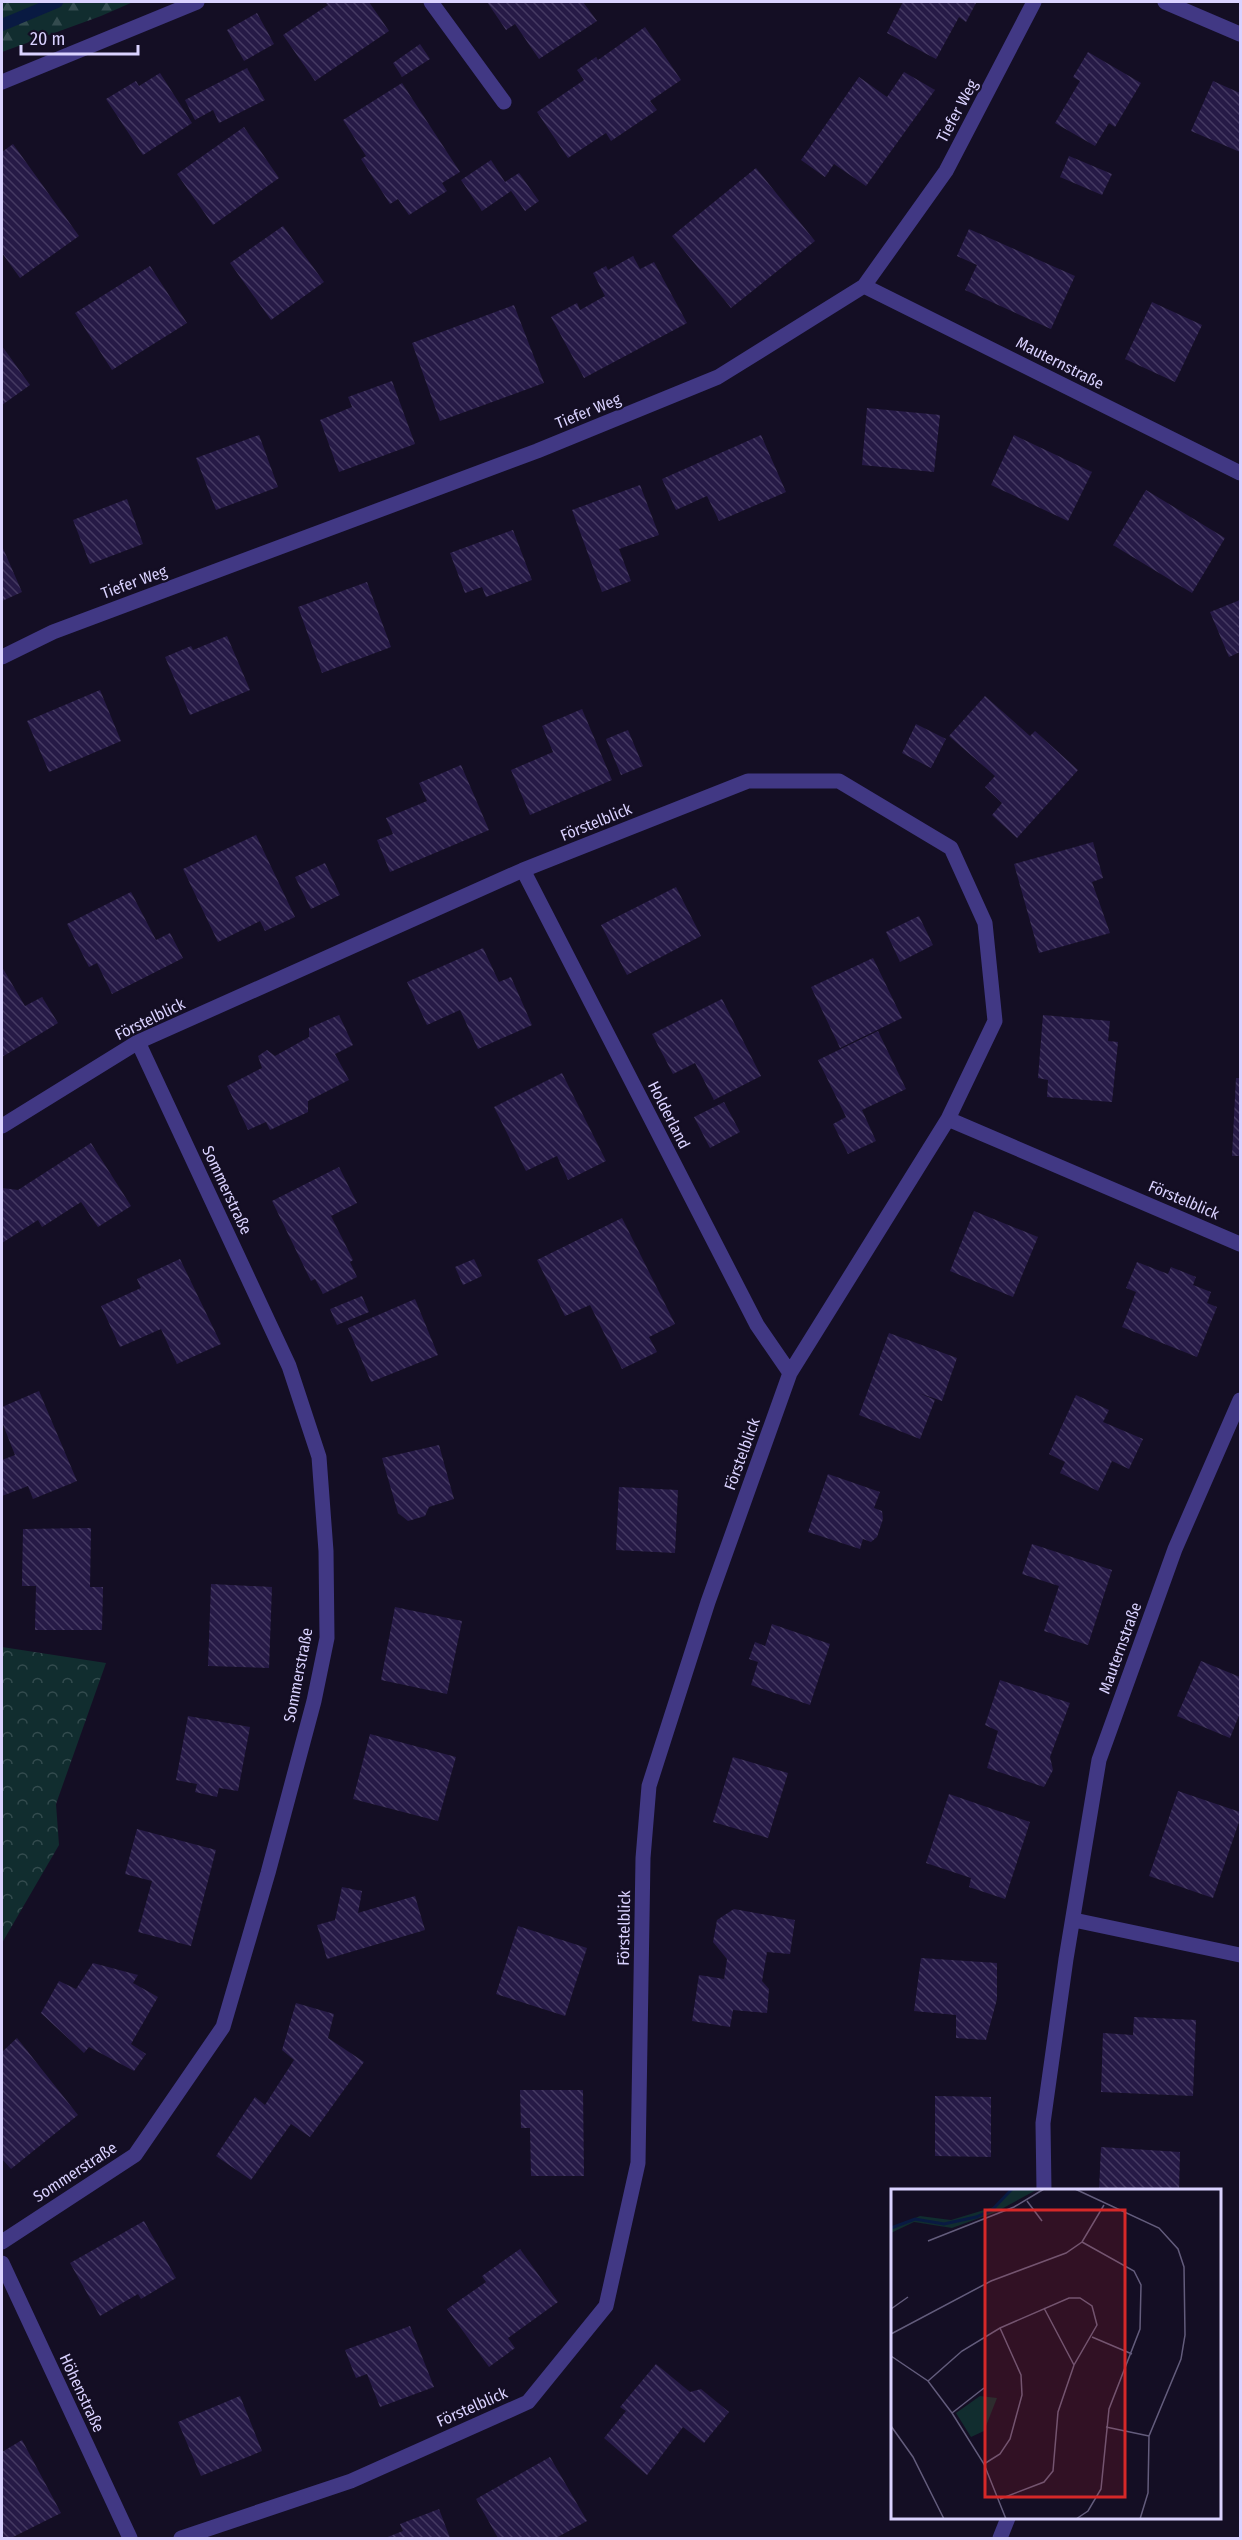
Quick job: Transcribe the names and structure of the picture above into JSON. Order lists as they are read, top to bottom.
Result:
{
  "streets": {
    "street": [
      "Tiefer Weg",
      "Mauternstraße",
      "Förstelblick",
      "Holderland",
      "Sommerstraße",
      "Höhenstraße"
    ]
  },
  "crossings": [
    ["Tiefer Weg", "Mauternstraße"],
    ["Förstelblick", "Holderland"],
    ["Förstelblick", "Sommerstraße"]
  ],
  "scale_bar": "20 m"
}
